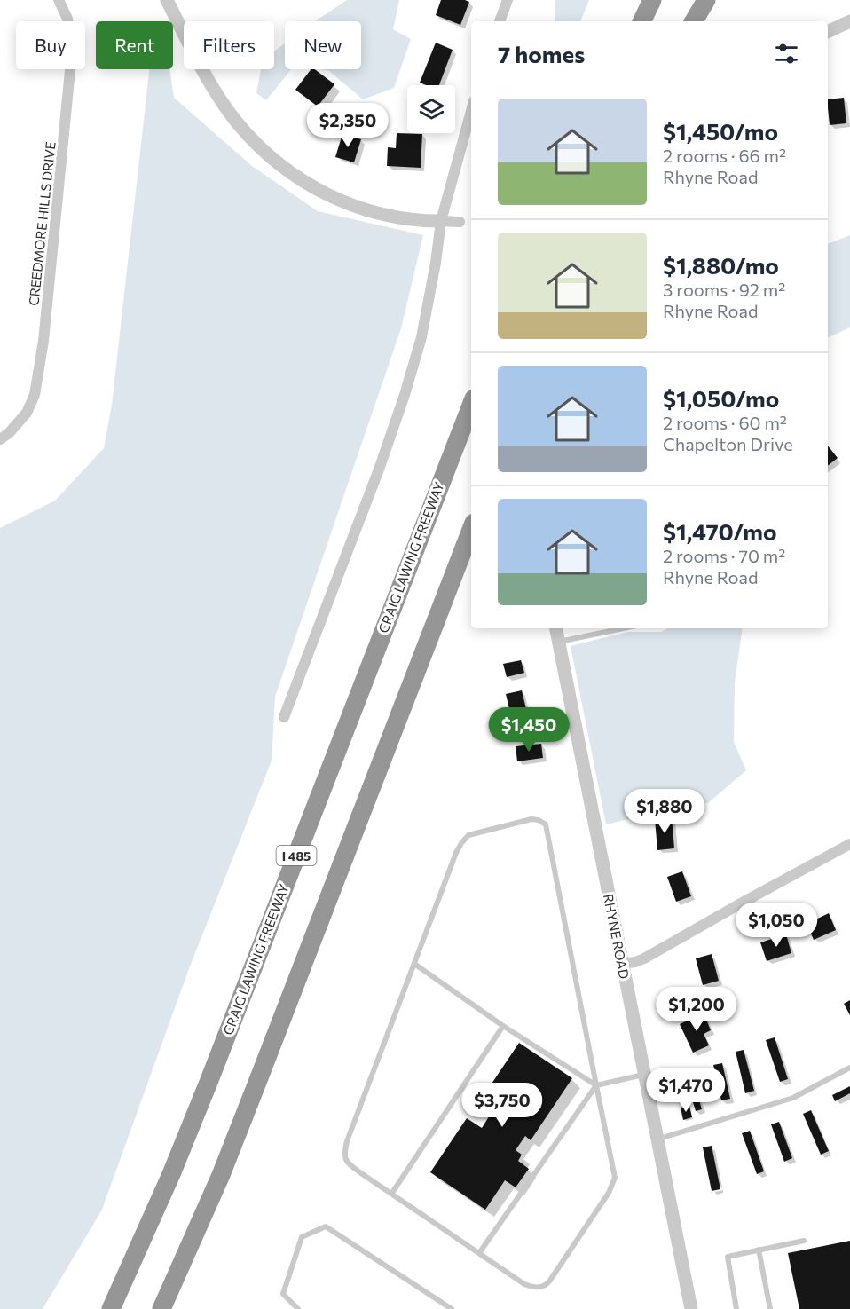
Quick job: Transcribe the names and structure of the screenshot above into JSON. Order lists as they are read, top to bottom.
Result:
{
  "streets": {
    "highway": ["CRAIG LAWING FREEWAY", "I 485"],
    "street": ["CREEDMORE HILLS DRIVE", "RHYNE ROAD"]
  },
  "page": {
    "chip": [
      "Buy",
      "Rent",
      "Filters",
      "New"
    ],
    "heading": "7 homes",
    "list": [
      {
        "name": "$1,450/mo",
        "note": "2 rooms · 66 m² · Rhyne Road"
      },
      {
        "name": "$1,880/mo",
        "note": "3 rooms · 92 m² · Rhyne Road"
      },
      {
        "name": "$1,050/mo",
        "note": "2 rooms · 60 m² · Chapelton Drive"
      },
      {
        "name": "$1,470/mo",
        "note": "2 rooms · 70 m² · Rhyne Road"
      }
    ],
    "price": [
      "$2,350",
      "$1,450",
      "$1,880",
      "$1,050",
      "$1,200",
      "$1,470",
      "$3,750"
    ]
  }
}
